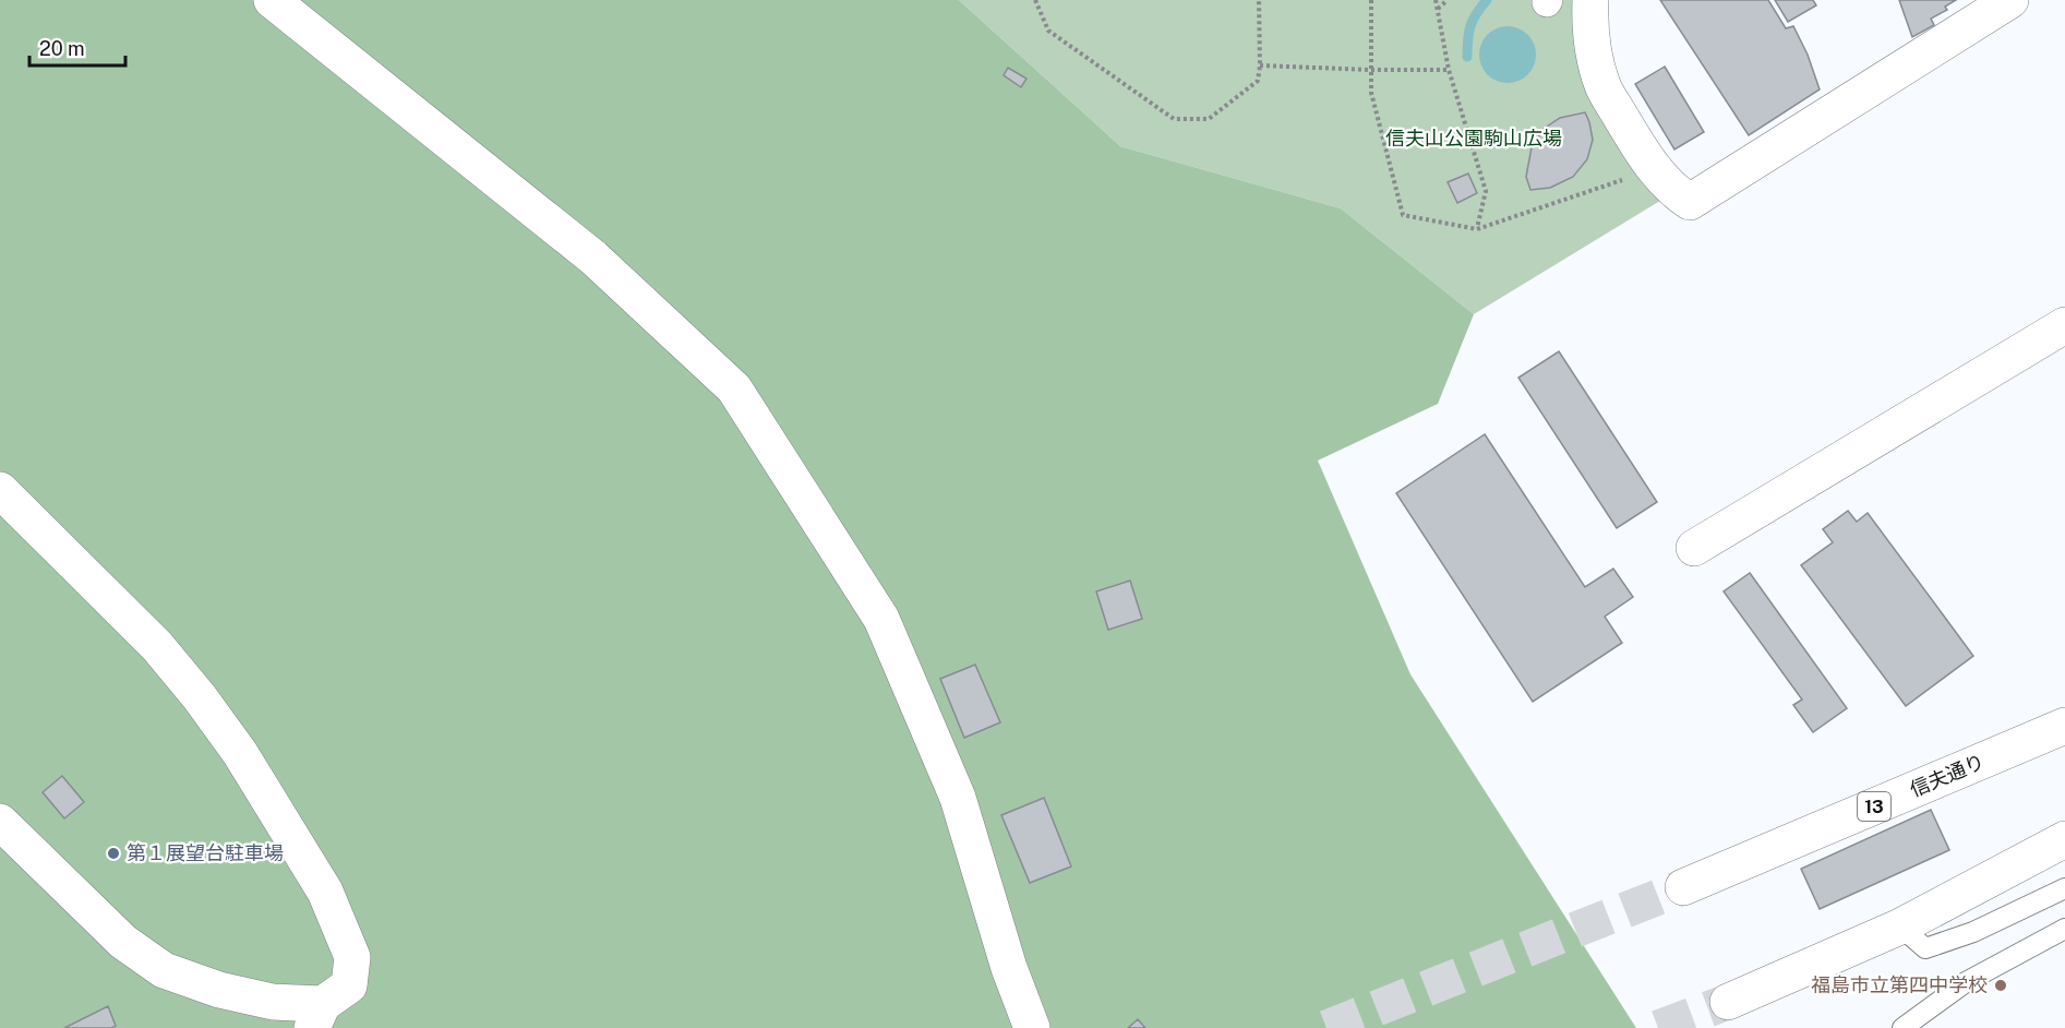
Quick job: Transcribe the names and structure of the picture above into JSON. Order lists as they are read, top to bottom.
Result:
{
  "streets": {
    "main road": ["信夫通り", "13"]
  },
  "parks": ["信夫山公園駒山広場"],
  "places": ["第１展望台駐車場", "福島市立第四中学校"],
  "scale_bar": "20 m"
}
